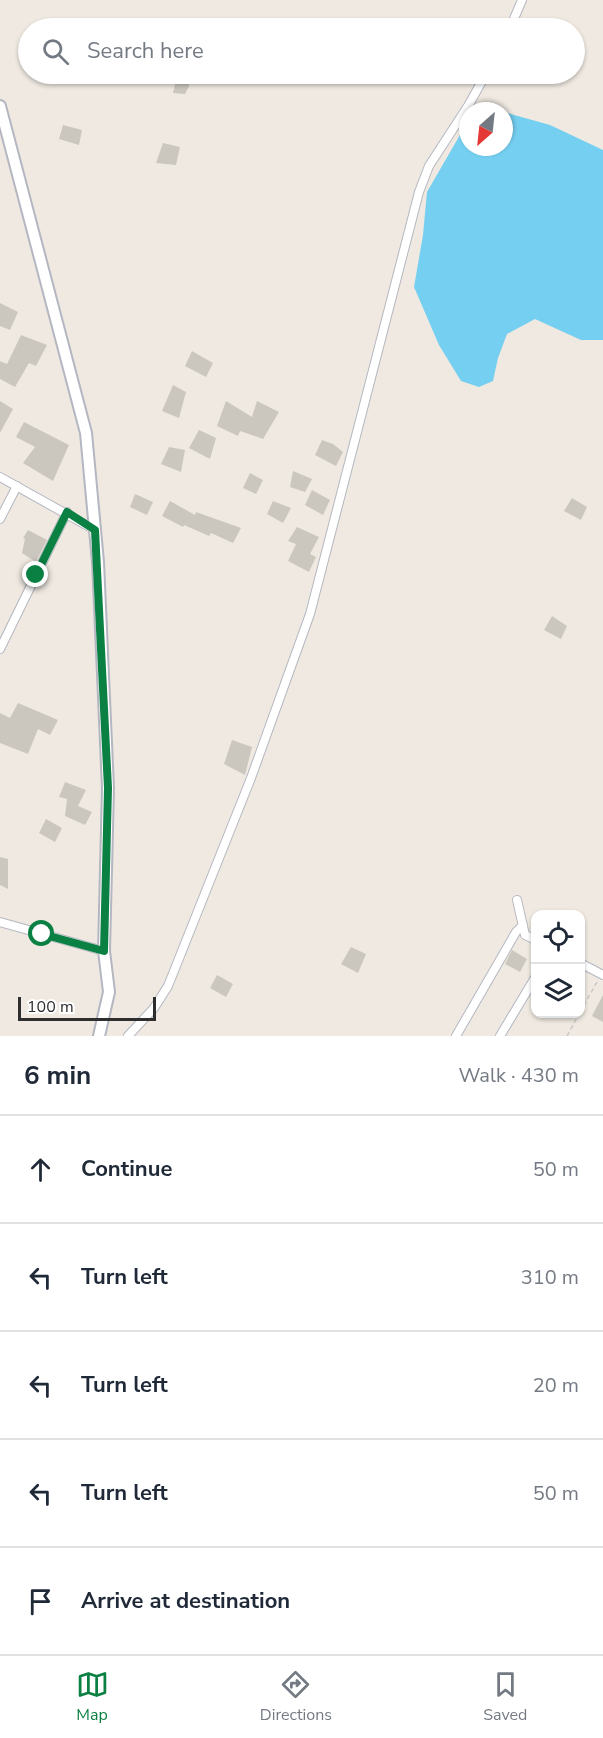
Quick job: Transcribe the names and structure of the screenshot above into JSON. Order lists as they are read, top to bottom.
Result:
{
  "scale_bar": "100 m",
  "north": "bottom left",
  "page": {
    "search": "Search here",
    "scale": "100 m",
    "heading": ["6 min", "Walk · 430 m"],
    "list": [
      ["Continue", "50 m"],
      ["Turn left", "310 m"],
      ["Turn left", "20 m"],
      ["Turn left", "50 m"],
      "Arrive at destination"
    ],
    "nav": ["Map", "Directions", "Saved"]
  }
}
